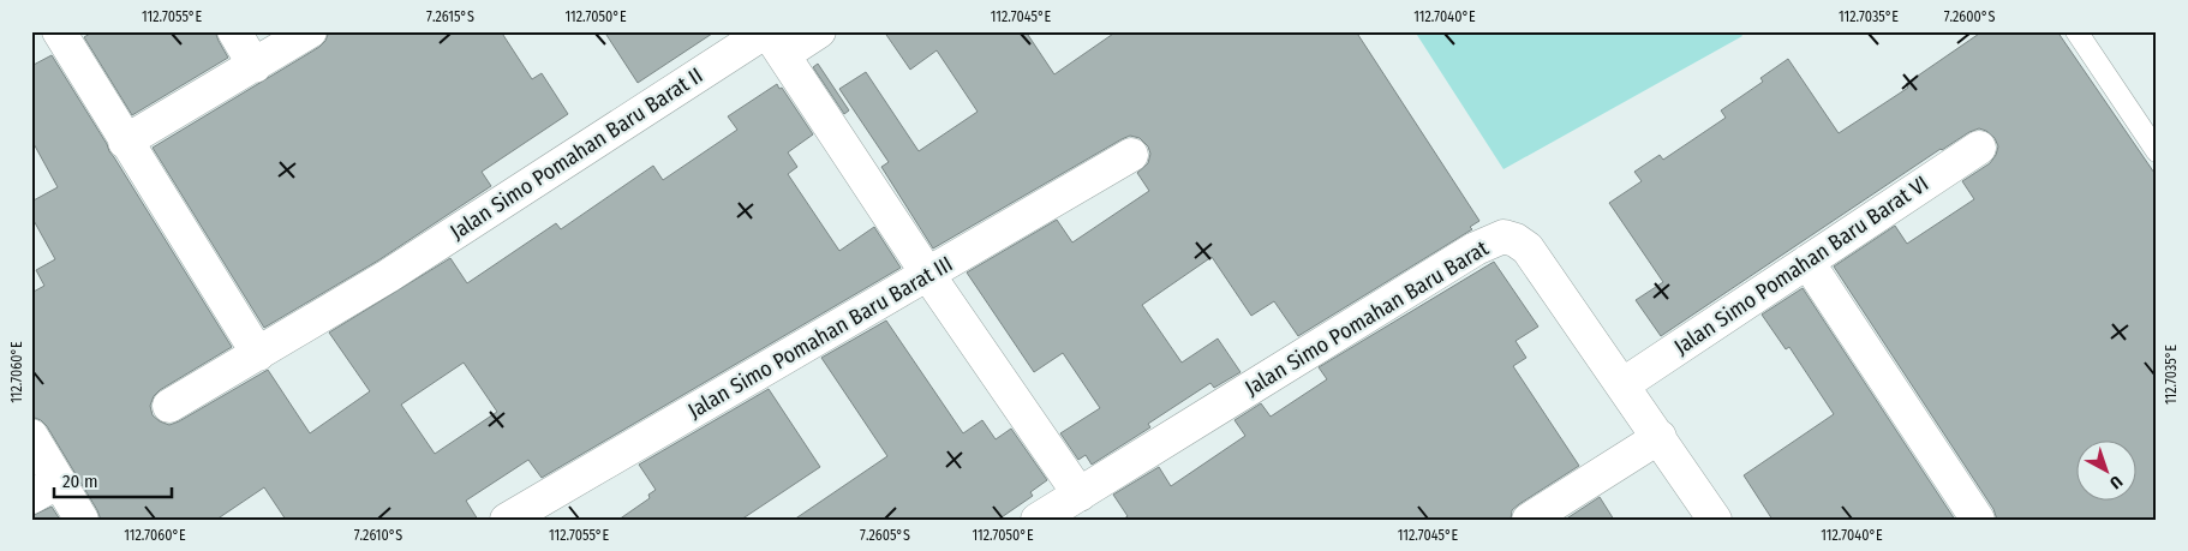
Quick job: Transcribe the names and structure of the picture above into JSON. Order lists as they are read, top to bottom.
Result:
{
  "streets": {
    "street": [
      "Jalan Simo Pomahan Baru Barat II",
      "Jalan Simo Pomahan Baru Barat VI",
      "Jalan Simo Pomahan Baru Barat",
      "Jalan Simo Pomahan Baru Barat III"
    ]
  },
  "crossings": [
    ["Jalan Simo Pomahan Baru Barat VI", "Jalan Simo Pomahan Baru Barat"]
  ],
  "scale_bar": "20 m",
  "north": "bottom right",
  "coordinates": [
    "112.7055°E",
    "7.2615°S",
    "112.7050°E",
    "112.7045°E",
    "112.7040°E",
    "112.7035°E",
    "7.2600°S",
    "112.7060°E",
    "7.2610°S",
    "7.2605°S"
  ]
}
